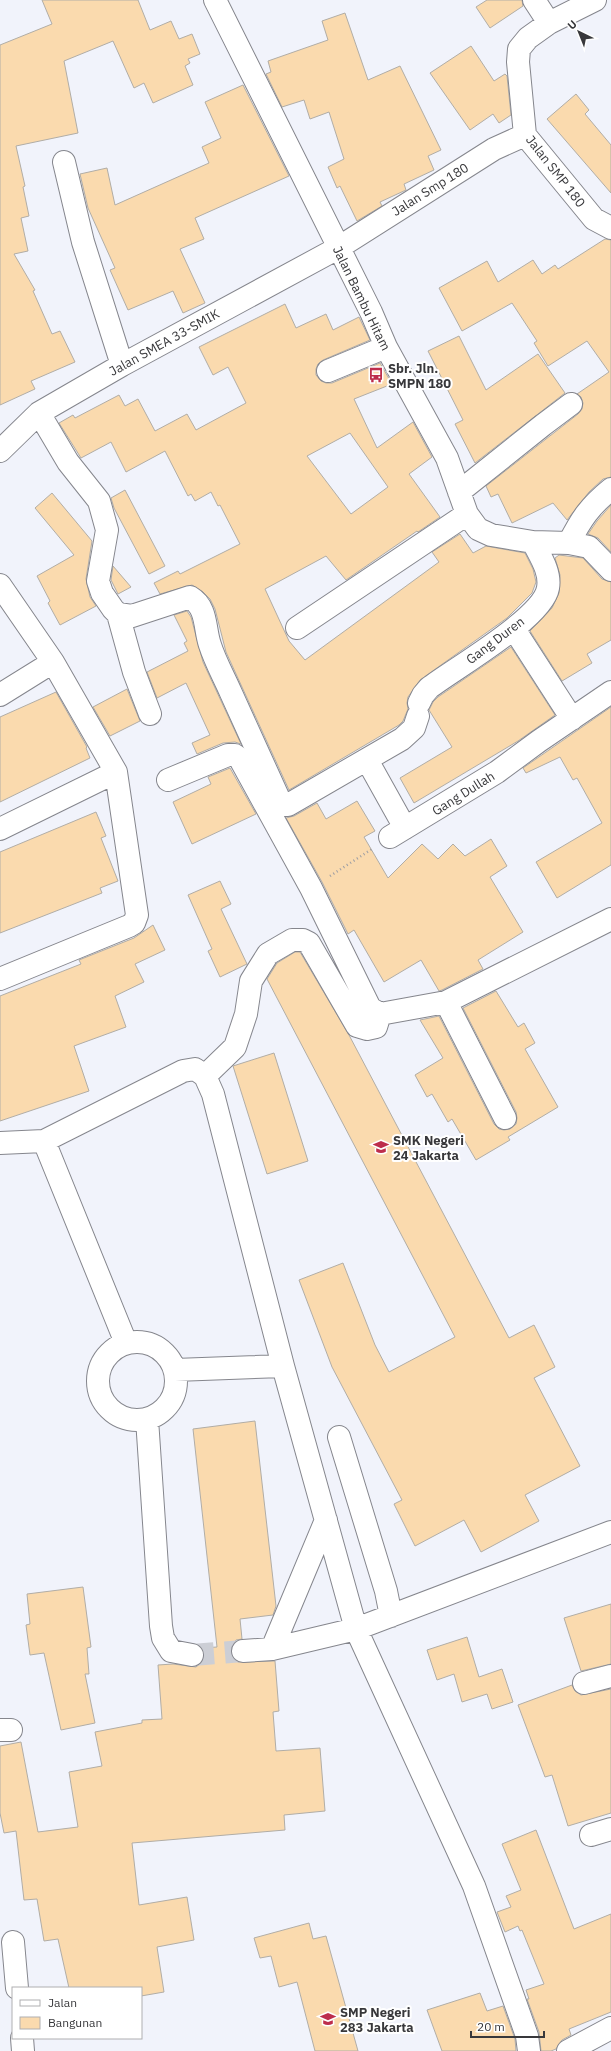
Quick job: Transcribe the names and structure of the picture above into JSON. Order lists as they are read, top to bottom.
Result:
{
  "streets": {
    "street": [
      "Jalan SMP 180",
      "Jalan Smp 180",
      "Jalan Bambu Hitam",
      "Jalan SMEA 33-SMIK",
      "Gang Duren",
      "Gang Dullah"
    ]
  },
  "crossings": [
    ["Jalan SMP 180", "Jalan Smp 180"],
    ["Jalan Smp 180", "Jalan Bambu Hitam"],
    ["Jalan Smp 180", "Jalan SMEA 33-SMIK"],
    ["Jalan Bambu Hitam", "Jalan SMEA 33-SMIK"],
    ["Jalan Bambu Hitam", "Gang Duren"]
  ],
  "places": {
    "bus stop": ["Sbr. Jln. SMPN 180"],
    "school or university": ["SMK Negeri 24 Jakarta", "SMP Negeri 283 Jakarta"]
  },
  "legend": ["Jalan", "Bangunan"],
  "scale_bar": "20 m",
  "north": "top left"
}
